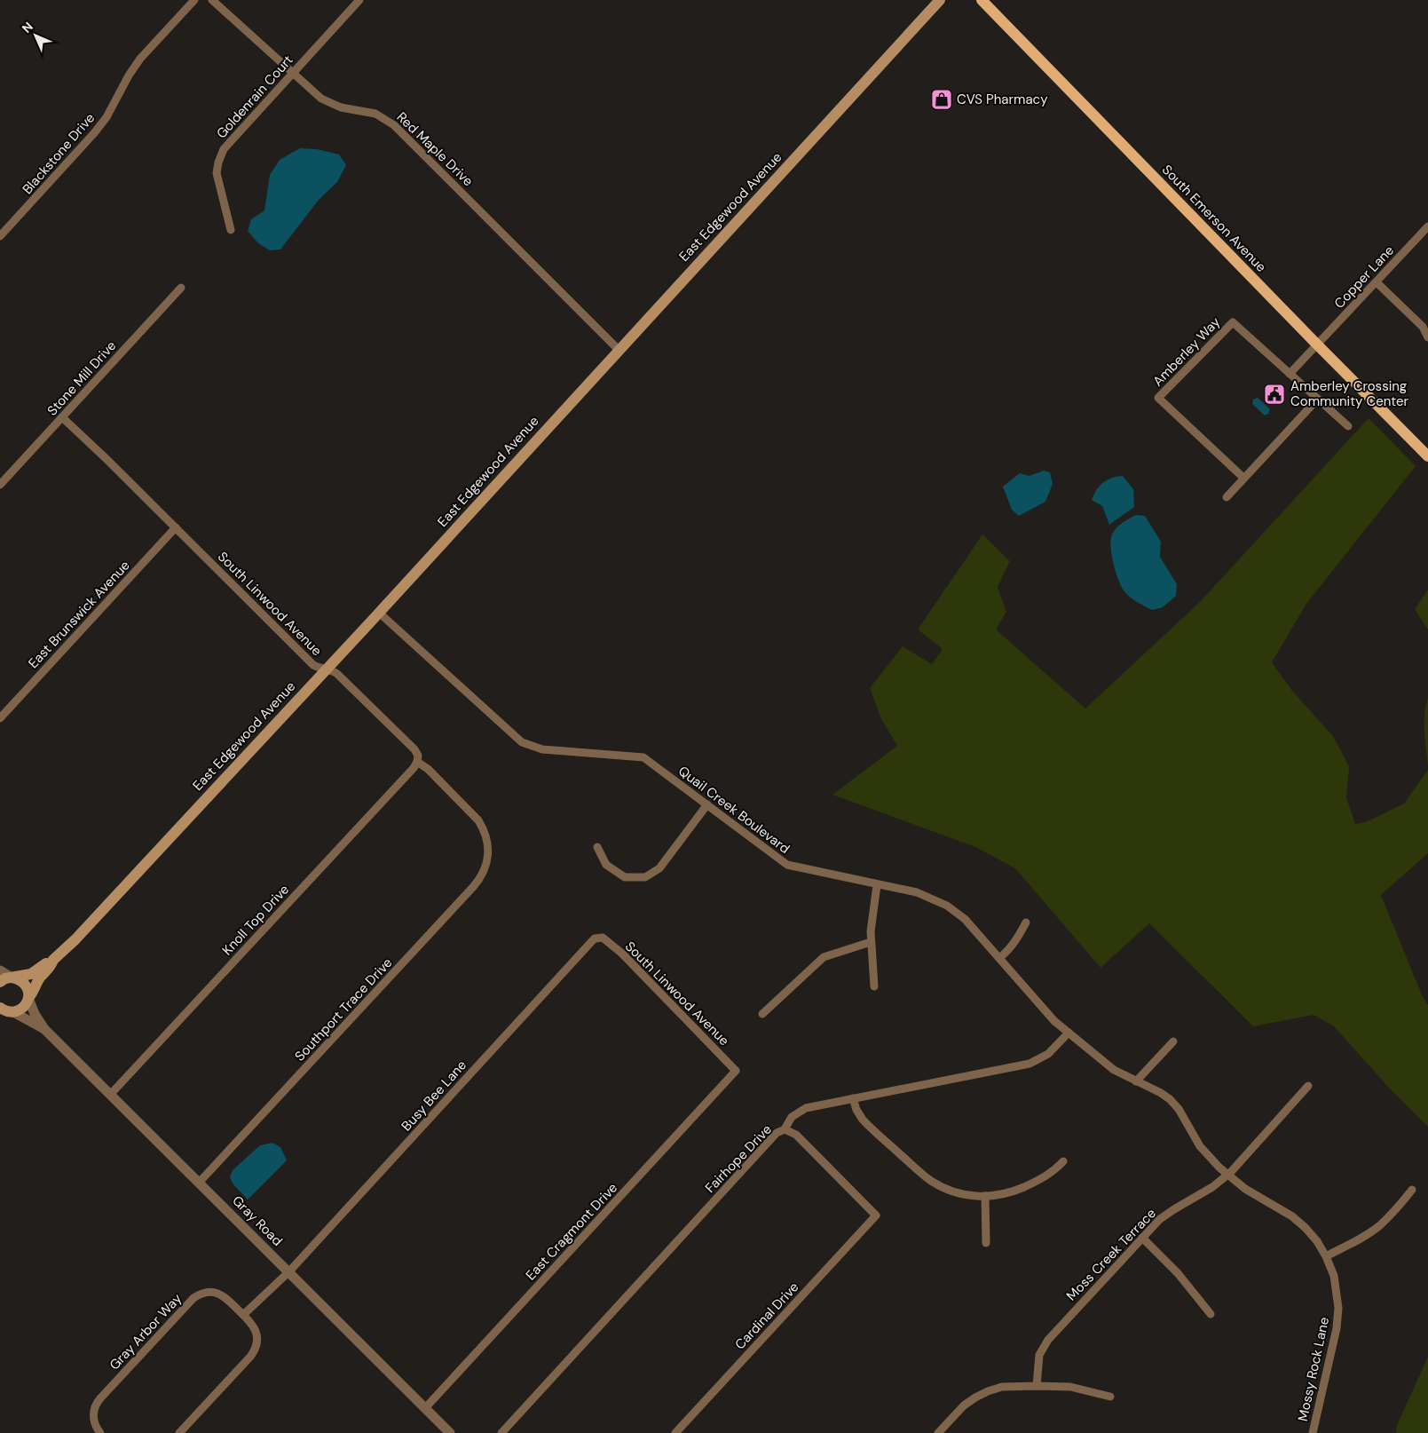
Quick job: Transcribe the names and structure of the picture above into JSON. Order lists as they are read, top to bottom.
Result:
{
  "streets": {
    "main road": ["East Edgewood Avenue", "South Emerson Avenue"],
    "street": [
      "Goldenrain Court",
      "Red Maple Drive",
      "Blackstone Drive",
      "Copper Lane",
      "Amberley Way",
      "Stone Mill Drive",
      "South Linwood Avenue",
      "East Brunswick Avenue",
      "Quail Creek Boulevard",
      "Knoll Top Drive",
      "Southport Trace Drive",
      "Busy Bee Lane",
      "Fairhope Drive",
      "Gray Road",
      "East Cragmont Drive",
      "Moss Creek Terrace",
      "Cardinal Drive",
      "Gray Arbor Way",
      "Mossy Rock Lane"
    ]
  },
  "crossings": [
    ["Goldenrain Court", "Red Maple Drive"],
    ["Red Maple Drive", "East Edgewood Avenue"],
    ["East Edgewood Avenue", "South Linwood Avenue"],
    ["East Edgewood Avenue", "Quail Creek Boulevard"],
    ["East Edgewood Avenue", "Gray Road"],
    ["South Emerson Avenue", "Copper Lane"],
    ["Copper Lane", "Amberley Way"],
    ["Stone Mill Drive", "South Linwood Avenue"],
    ["South Linwood Avenue", "East Brunswick Avenue"],
    ["South Linwood Avenue", "Knoll Top Drive"],
    ["South Linwood Avenue", "Southport Trace Drive"],
    ["South Linwood Avenue", "Busy Bee Lane"],
    ["South Linwood Avenue", "East Cragmont Drive"],
    ["Quail Creek Boulevard", "Fairhope Drive"],
    ["Quail Creek Boulevard", "Mossy Rock Lane"],
    ["Knoll Top Drive", "Gray Road"],
    ["Southport Trace Drive", "Gray Road"],
    ["Busy Bee Lane", "Gray Road"],
    ["Busy Bee Lane", "Gray Arbor Way"],
    ["Fairhope Drive", "Cardinal Drive"],
    ["Gray Road", "East Cragmont Drive"],
    ["Moss Creek Terrace", "Mossy Rock Lane"]
  ],
  "places": {
    "shop": ["CVS Pharmacy"],
    "public building": ["Amberley Crossing Community Center"]
  },
  "north": "top left"
}
